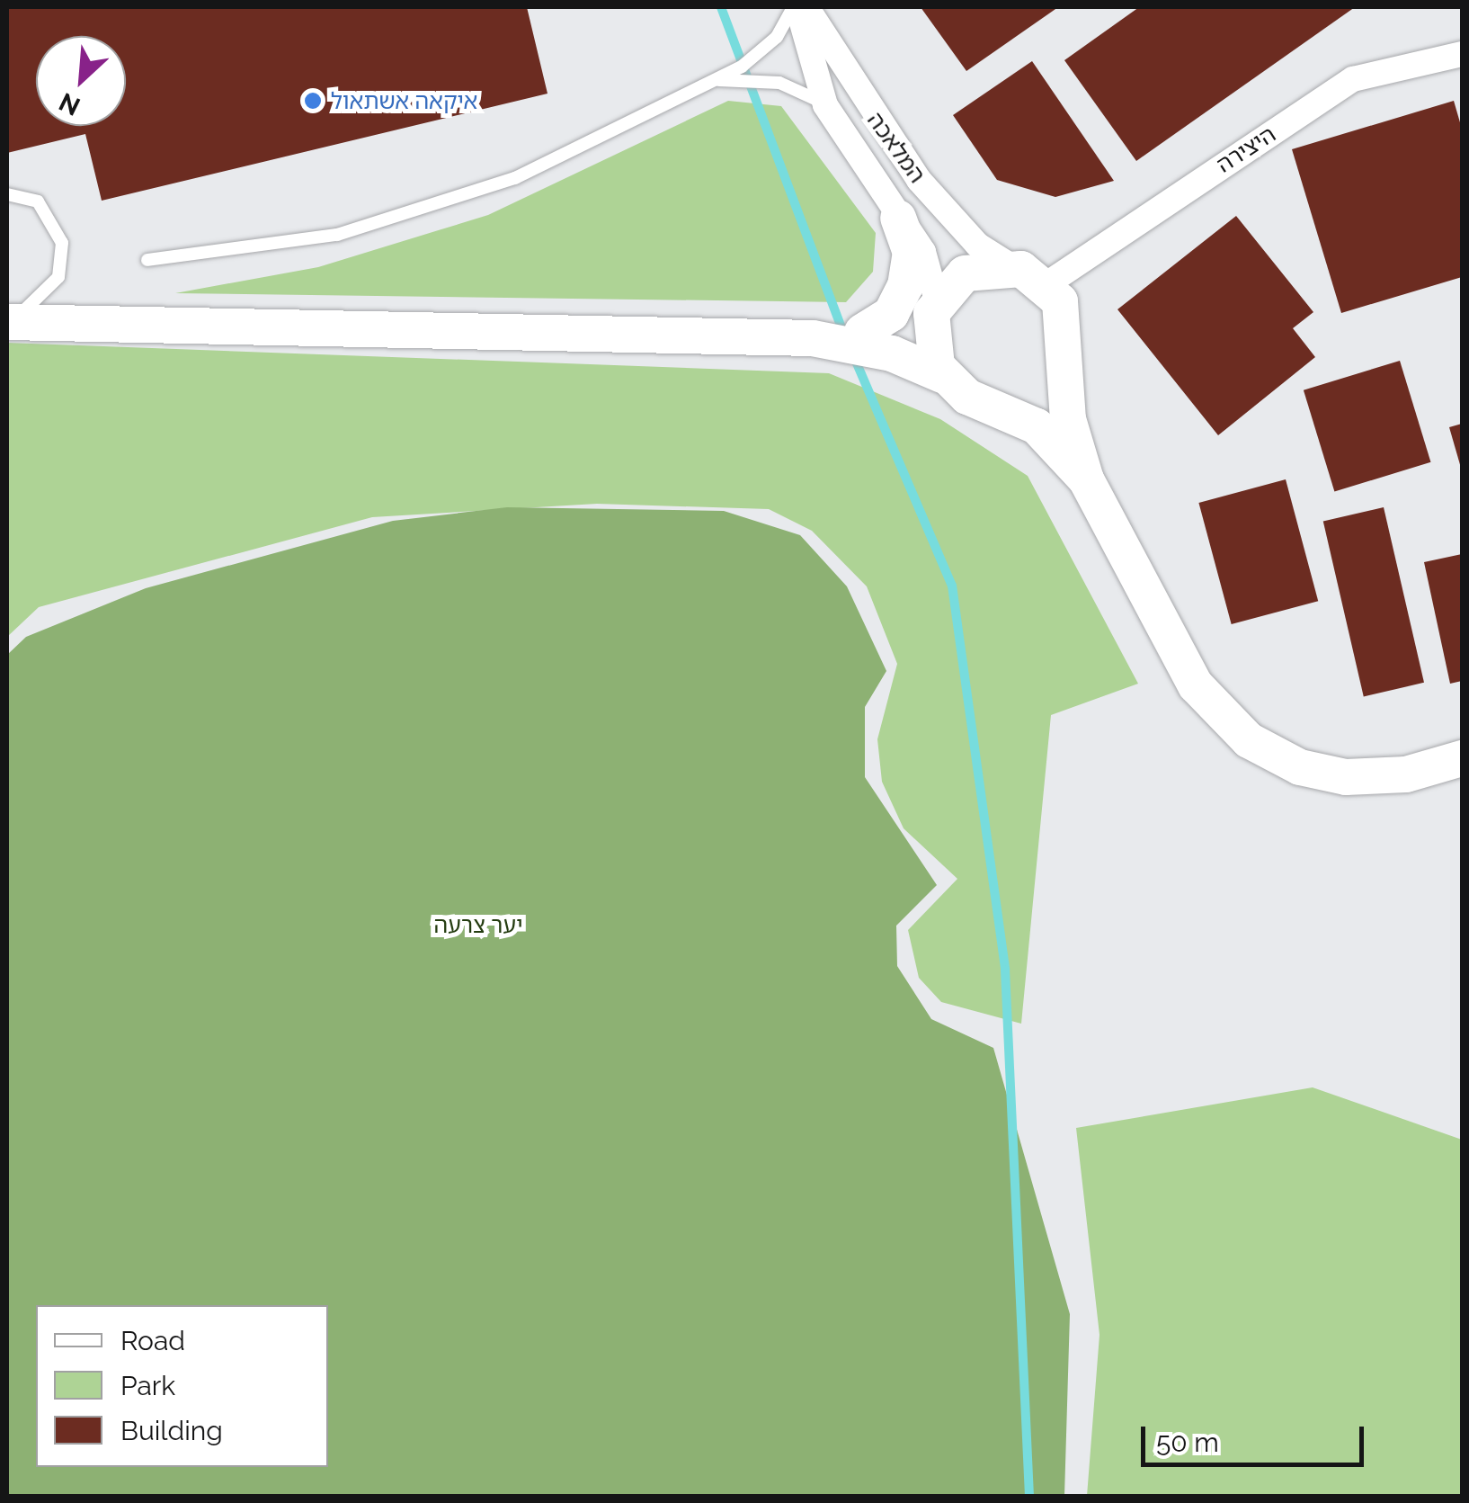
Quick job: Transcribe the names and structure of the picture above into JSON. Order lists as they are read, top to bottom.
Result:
{
  "streets": {
    "street": ["המלאכה", "היצירה"]
  },
  "crossings": [
    ["המלאכה", "היצירה"]
  ],
  "parks": ["יער צרעה"],
  "places": ["איקאה אשתאול"],
  "legend": ["Road", "Park", "Building"],
  "scale_bar": "50 m",
  "north": "bottom left"
}
